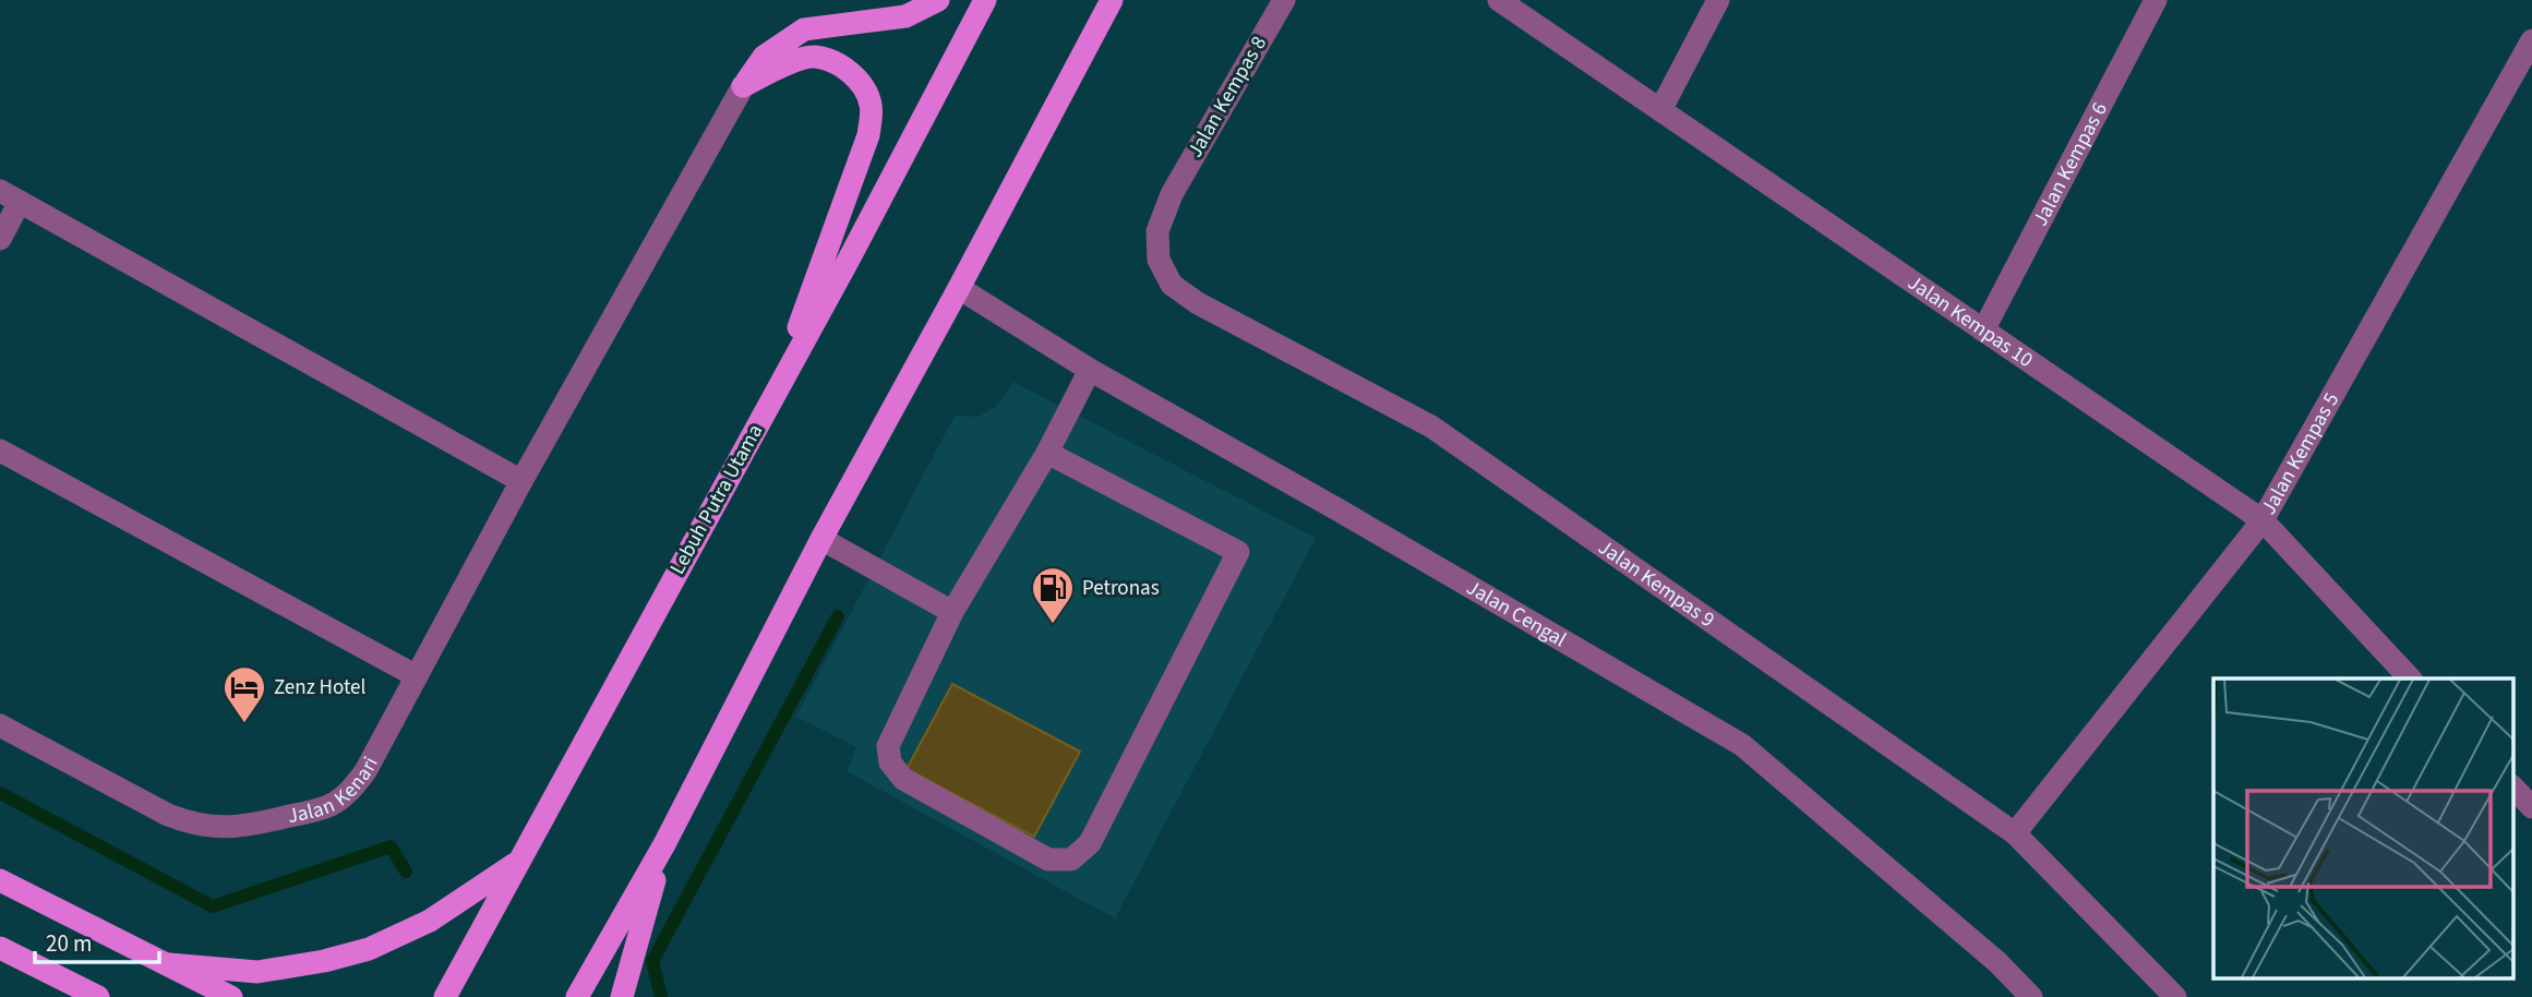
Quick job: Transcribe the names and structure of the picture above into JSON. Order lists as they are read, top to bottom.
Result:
{
  "streets": {
    "main road": ["Lebuh Putra Utama"],
    "street": [
      "Jalan Kempas 8",
      "Jalan Kempas 6",
      "Jalan Kempas 10",
      "Jalan Kempas 5",
      "Jalan Kempas 9",
      "Jalan Cengal",
      "Jalan Kenari"
    ]
  },
  "crossings": [
    ["Jalan Kempas 8", "Jalan Kempas 9"],
    ["Jalan Kempas 6", "Jalan Kempas 10"],
    ["Jalan Kempas 10", "Jalan Kempas 5"],
    ["Jalan Kempas 5", "Jalan Kempas 9"]
  ],
  "places": {
    "fuel station": ["Petronas"],
    "hotel": ["Zenz Hotel"]
  },
  "scale_bar": "20 m"
}
